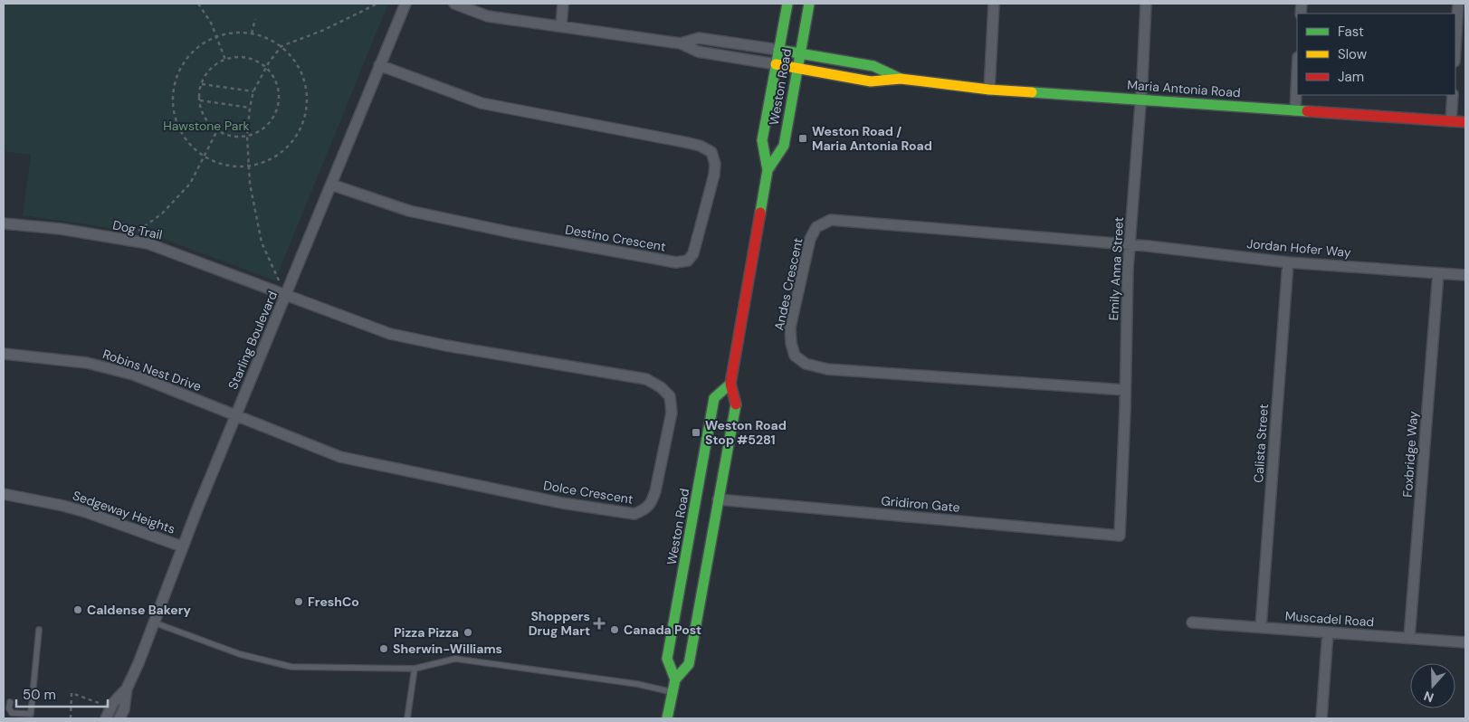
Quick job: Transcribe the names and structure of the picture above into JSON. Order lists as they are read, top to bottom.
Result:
{
  "streets": {
    "main road": ["Weston Road", "Maria Antonia Road"],
    "street": [
      "Dog Trail",
      "Destino Crescent",
      "Jordan Hofer Way",
      "Emily Anna Street",
      "Andes Crescent",
      "Starling Boulevard",
      "Robins Nest Drive",
      "Calista Street",
      "Foxbridge Way",
      "Dolce Crescent",
      "Gridiron Gate",
      "Sedgeway Heights",
      "Muscadel Road"
    ]
  },
  "crossings": [
    ["Weston Road", "Maria Antonia Road"],
    ["Weston Road", "Gridiron Gate"],
    ["Maria Antonia Road", "Emily Anna Street"],
    ["Dog Trail", "Starling Boulevard"],
    ["Dog Trail", "Dolce Crescent"],
    ["Destino Crescent", "Starling Boulevard"],
    ["Jordan Hofer Way", "Emily Anna Street"],
    ["Jordan Hofer Way", "Andes Crescent"],
    ["Jordan Hofer Way", "Calista Street"],
    ["Jordan Hofer Way", "Foxbridge Way"],
    ["Emily Anna Street", "Andes Crescent"],
    ["Emily Anna Street", "Gridiron Gate"],
    ["Starling Boulevard", "Robins Nest Drive"],
    ["Starling Boulevard", "Dolce Crescent"],
    ["Starling Boulevard", "Sedgeway Heights"],
    ["Robins Nest Drive", "Dolce Crescent"],
    ["Calista Street", "Muscadel Road"],
    ["Foxbridge Way", "Muscadel Road"]
  ],
  "parks": ["Hawstone Park"],
  "places": {
    "transit": ["Weston Road / Maria Antonia Road", "Weston Road Stop #5281"],
    "other": [
      "FreshCo",
      "Caldense Bakery",
      "Canada Post",
      "Pizza Pizza",
      "Sherwin-Williams"
    ],
    "health": ["Shoppers Drug Mart"]
  },
  "legend": ["Fast", "Slow", "Jam"],
  "scale_bar": "50 m",
  "north": "bottom"
}
